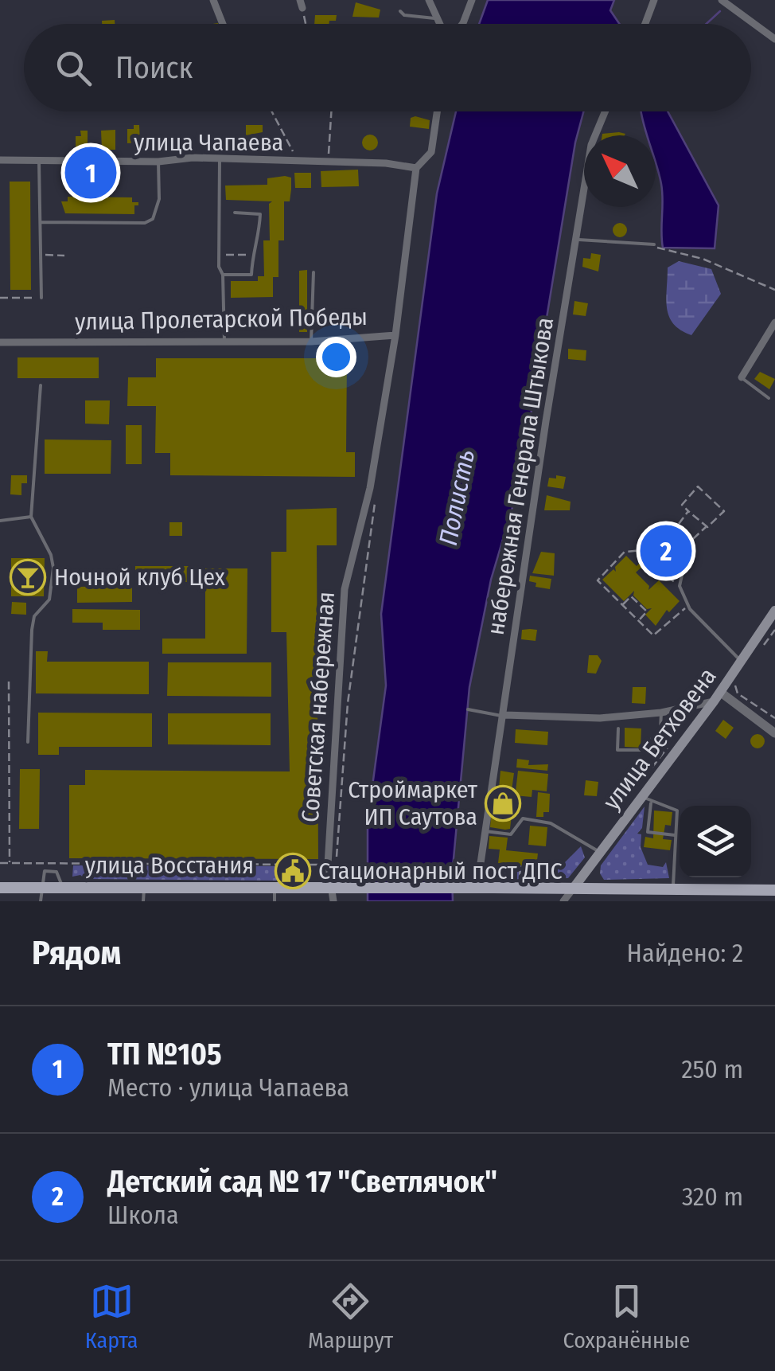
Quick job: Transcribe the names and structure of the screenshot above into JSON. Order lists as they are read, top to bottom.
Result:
{
  "streets": {
    "main road": ["улица Бетховена", "улица Восстания"],
    "street": [
      "улица Чапаева",
      "улица Пролетарской Победы",
      "набережная Генерала Штыкова",
      "Советская набережная"
    ]
  },
  "crossings": [
    ["улица Чапаева", "Советская набережная"],
    ["улица Пролетарской Победы", "Советская набережная"],
    ["Советская набережная", "улица Восстания"],
    ["улица Бетховена", "улица Восстания"]
  ],
  "water": ["Полисть"],
  "places": {
    "bar": ["Ночной клуб Цех"],
    "shop": ["Строймаркет ИП Саутова"],
    "public building": ["Стационарный пост ДПС"]
  },
  "north": "top left",
  "page": {
    "search": "Поиск",
    "pins": ["1", "2"],
    "heading": ["Рядом", "Найдено: 2"],
    "list": [
      {
        "mark": "1",
        "name": "ТП №105",
        "note": "Место · улица Чапаева",
        "value": "250 m"
      },
      {
        "mark": "2",
        "name": "Детский сад № 17 \"Светлячок\"",
        "note": "Школа",
        "value": "320 m"
      }
    ],
    "nav": ["Карта", "Маршрут", "Сохранённые"]
  }
}
